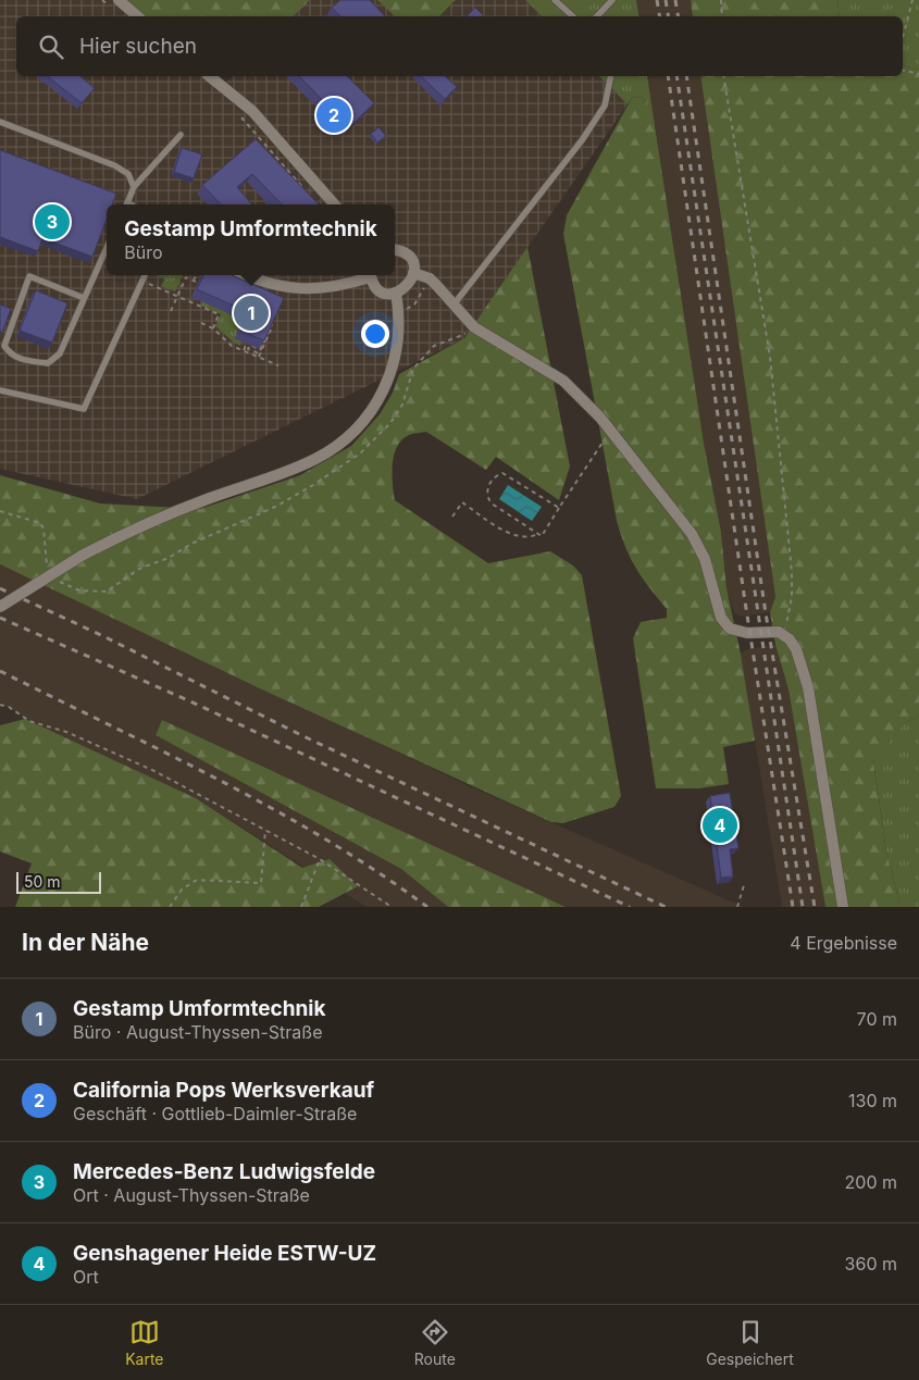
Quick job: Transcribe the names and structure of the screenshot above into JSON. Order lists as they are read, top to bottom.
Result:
{
  "scale_bar": "50 m",
  "page": {
    "search": "Hier suchen",
    "pins": [
      "2",
      "3",
      "1",
      "4"
    ],
    "popup": ["Gestamp Umformtechnik", "Büro"],
    "scale": "50 m",
    "heading": ["In der Nähe", "4 Ergebnisse"],
    "list": [
      {
        "mark": "1",
        "name": "Gestamp Umformtechnik",
        "note": "Büro · August-Thyssen-Straße",
        "value": "70 m"
      },
      {
        "mark": "2",
        "name": "California Pops Werksverkauf",
        "note": "Geschäft · Gottlieb-Daimler-Straße",
        "value": "130 m"
      },
      {
        "mark": "3",
        "name": "Mercedes-Benz Ludwigsfelde",
        "note": "Ort · August-Thyssen-Straße",
        "value": "200 m"
      },
      {
        "mark": "4",
        "name": "Genshagener Heide ESTW-UZ",
        "note": "Ort",
        "value": "360 m"
      }
    ],
    "nav": ["Karte", "Route", "Gespeichert"]
  }
}
